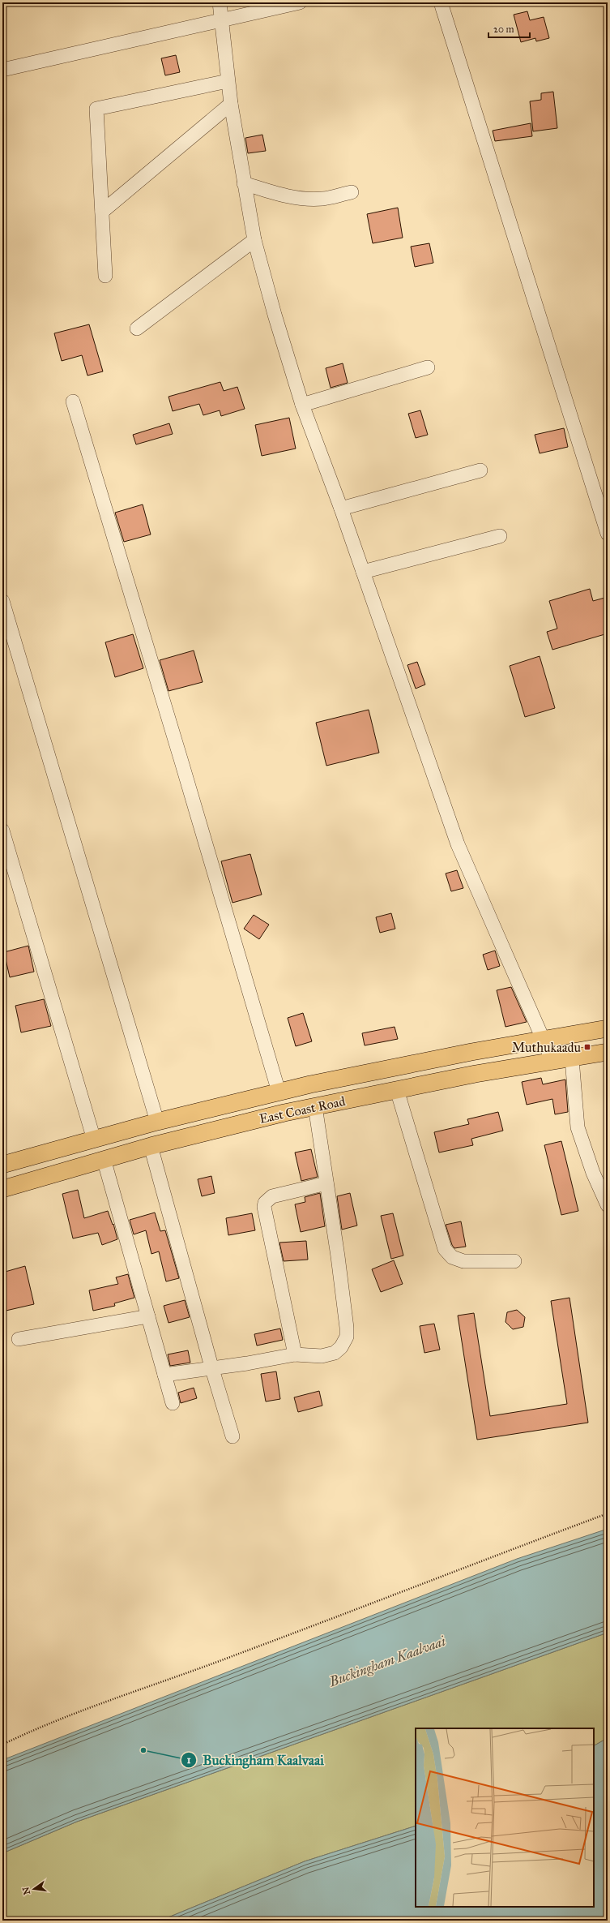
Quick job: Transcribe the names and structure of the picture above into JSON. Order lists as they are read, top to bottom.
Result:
{
  "streets": {
    "main road": ["East Coast Road"]
  },
  "water": ["Buckingham Kaalvaai"],
  "places": {
    "transit": ["Muthukaadu"],
    "other": ["Buckingham Kaalvaai"]
  },
  "scale_bar": "20 m",
  "north": "left"
}
